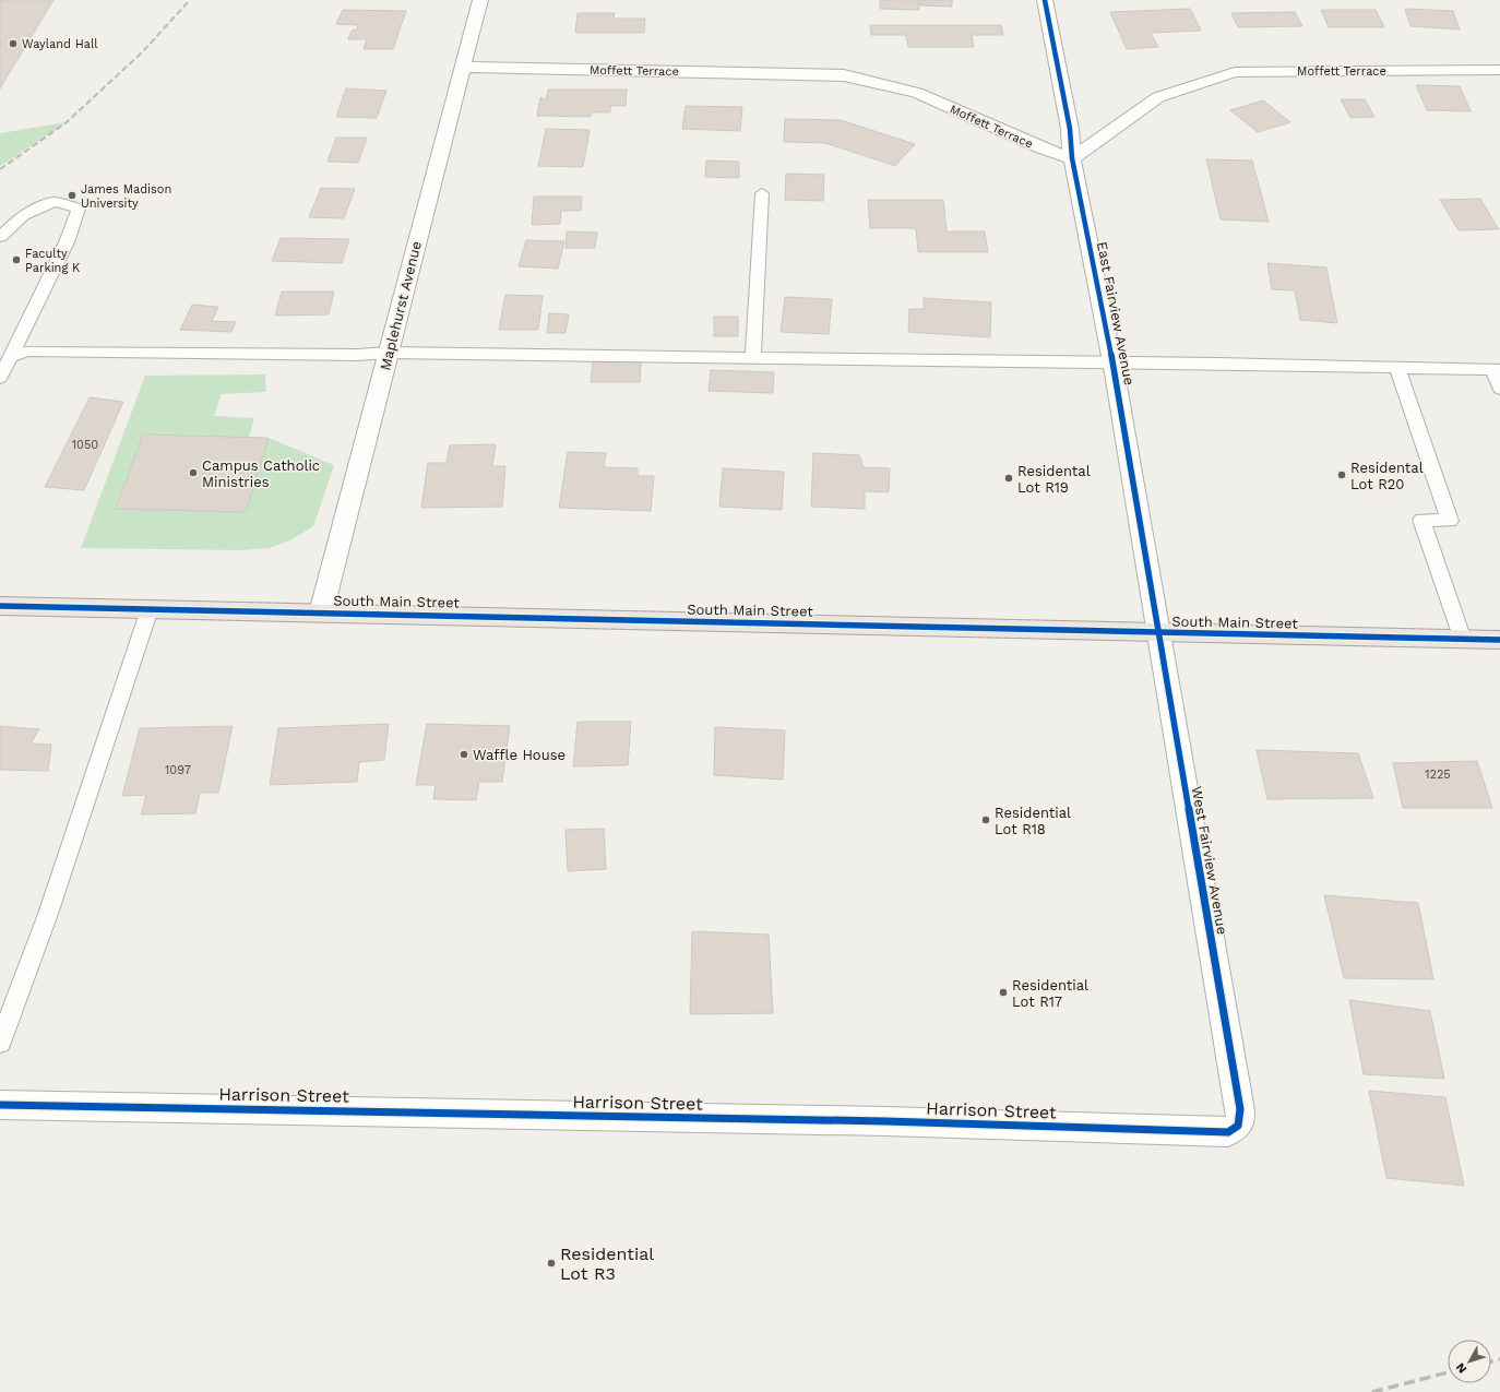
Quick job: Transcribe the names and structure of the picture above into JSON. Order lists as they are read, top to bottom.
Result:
{
  "streets": {
    "main road": ["South Main Street"],
    "street": [
      "Moffett Terrace",
      "Maplehurst Avenue",
      "East Fairview Avenue",
      "West Fairview Avenue",
      "Harrison Street"
    ]
  },
  "crossings": [
    ["Moffett Terrace", "Maplehurst Avenue"],
    ["Moffett Terrace", "East Fairview Avenue"],
    ["Maplehurst Avenue", "South Main Street"],
    ["East Fairview Avenue", "South Main Street"],
    ["East Fairview Avenue", "West Fairview Avenue"],
    ["South Main Street", "West Fairview Avenue"],
    ["West Fairview Avenue", "Harrison Street"]
  ],
  "places": [
    "Wayland Hall",
    "James Madison University",
    "Faculty Parking K",
    "Campus Catholic Ministries",
    "Residental Lot R20",
    "Residental Lot R19",
    "Waffle House",
    "Residential Lot R18",
    "Residential Lot R17",
    "Residential Lot R3"
  ],
  "house_numbers": ["1050", "1097", "1225"],
  "north": "bottom left"
}
